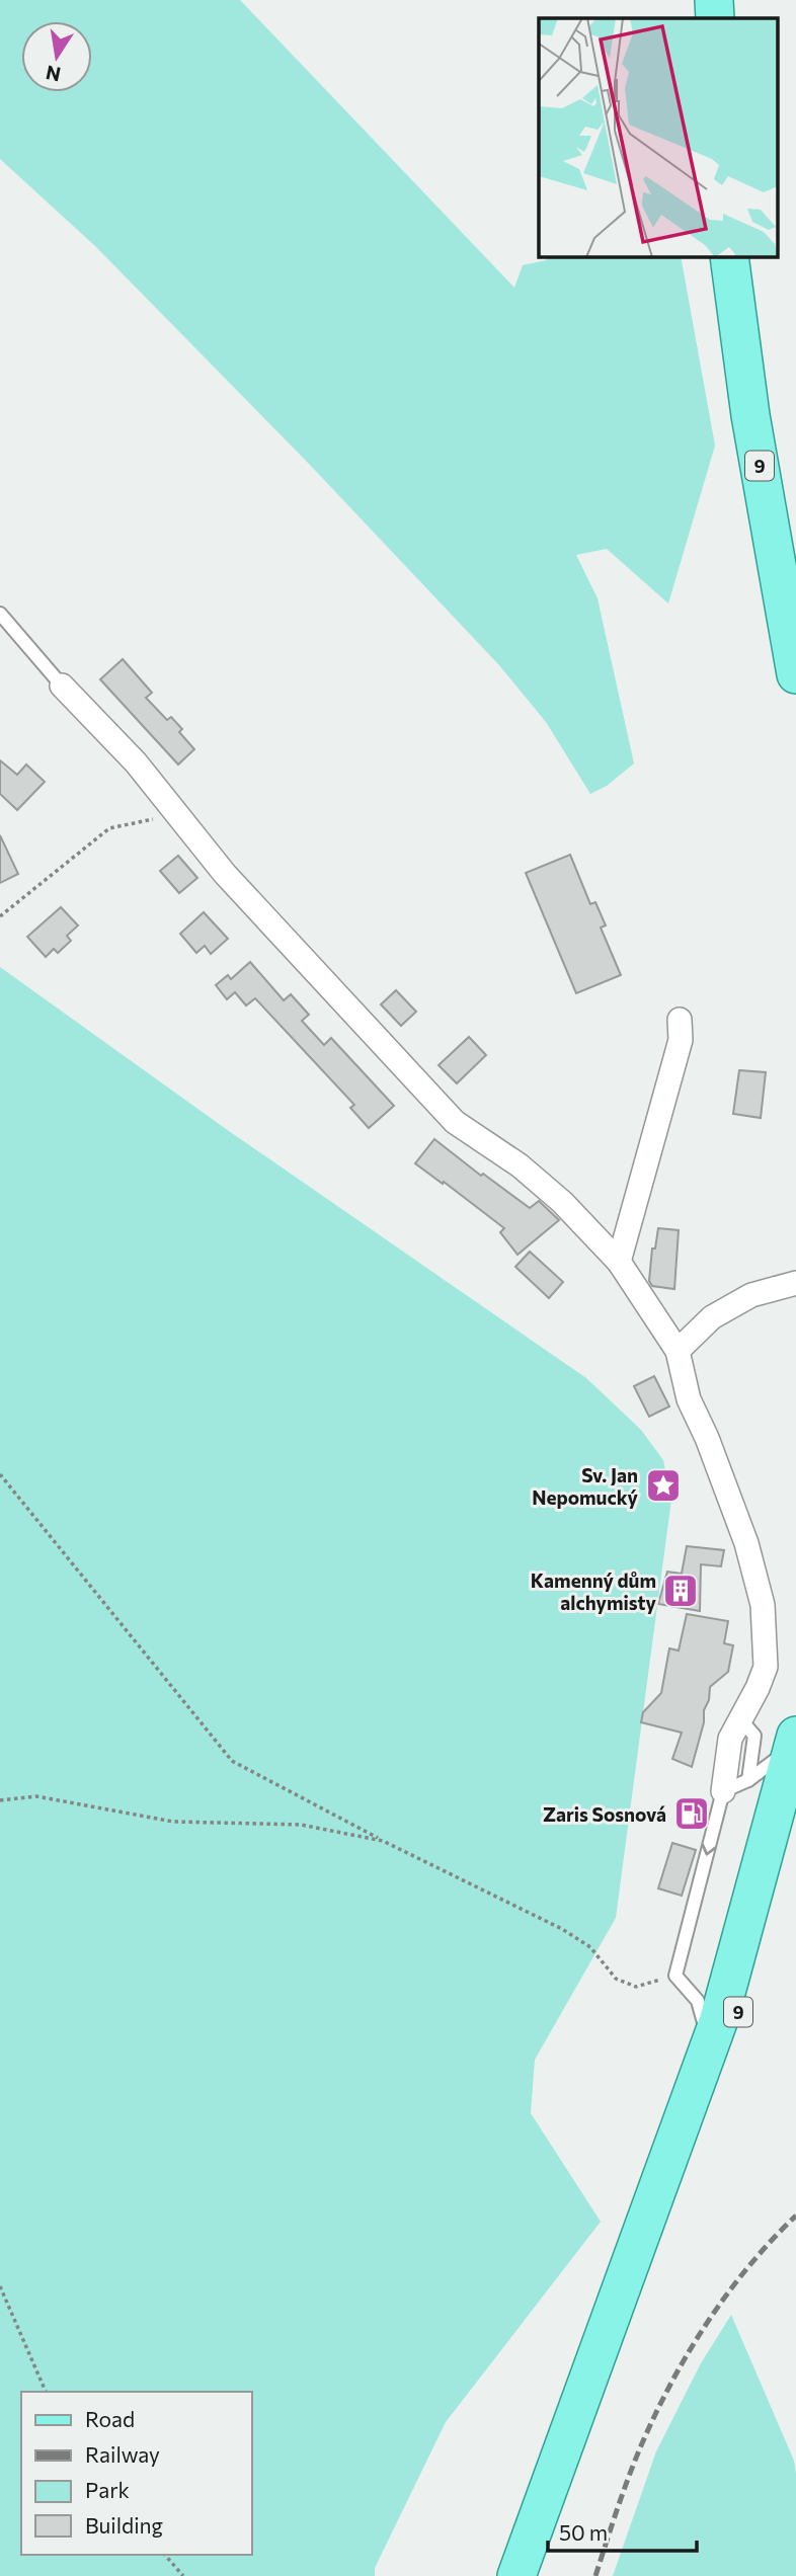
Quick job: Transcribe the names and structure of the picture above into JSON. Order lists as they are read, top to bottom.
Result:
{
  "streets": {
    "main road": ["9"]
  },
  "places": {
    "place": ["Sv. Jan Nepomucký"],
    "building": ["Kamenný dům alchymisty"],
    "fuel station": ["Zaris Sosnová"]
  },
  "legend": [
    "Road",
    "Railway",
    "Park",
    "Building"
  ],
  "scale_bar": "50 m",
  "north": "bottom"
}
